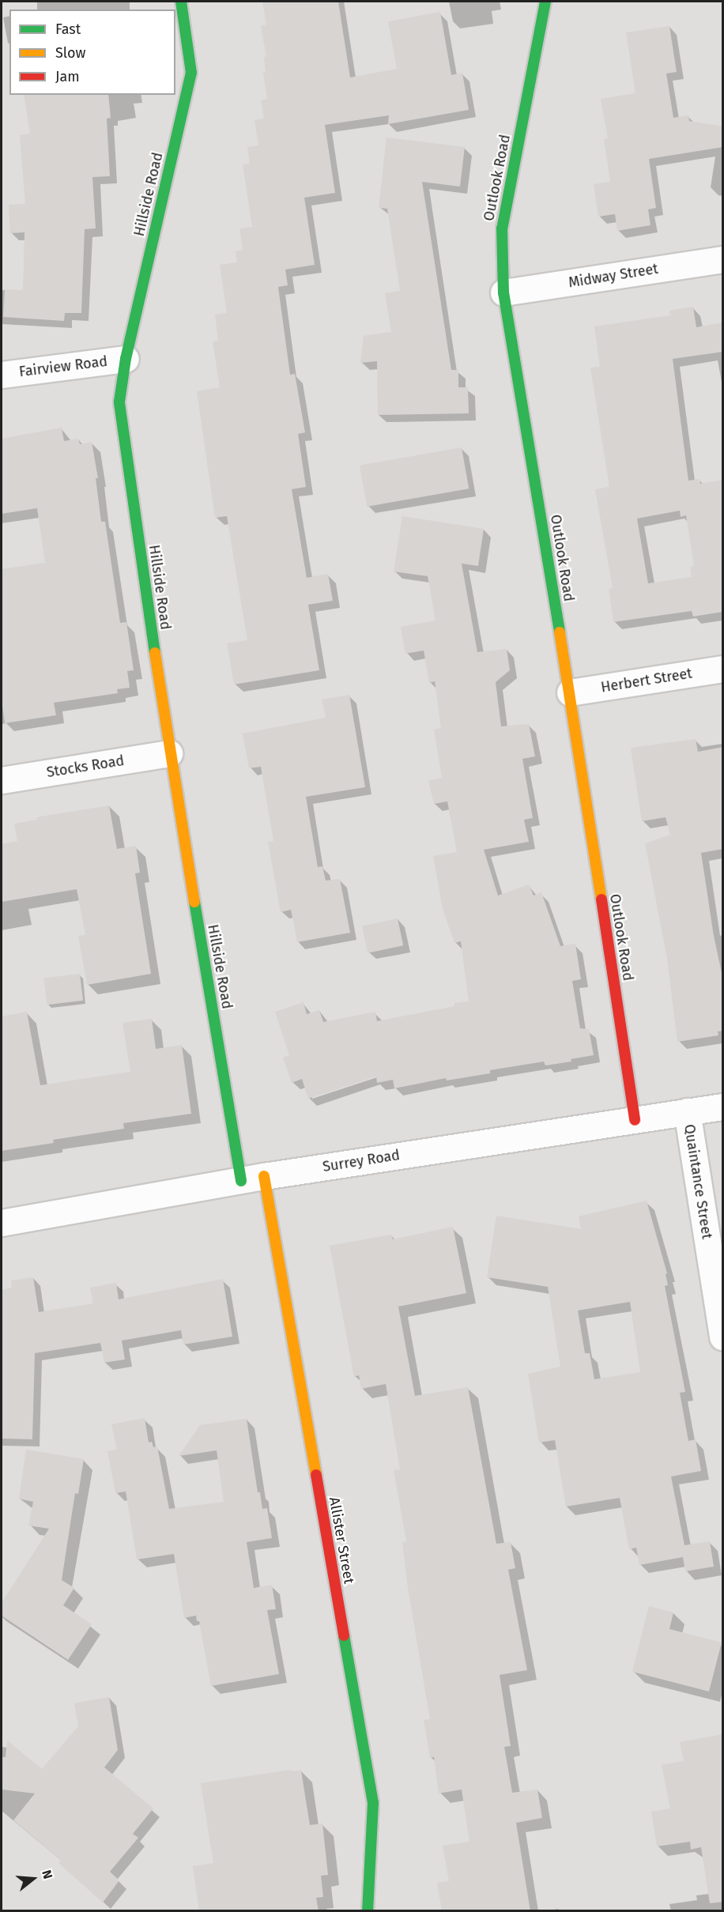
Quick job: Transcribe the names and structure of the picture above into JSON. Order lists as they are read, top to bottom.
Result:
{
  "streets": {
    "street": [
      "Outlook Road",
      "Hillside Road",
      "Midway Street",
      "Fairview Road",
      "Herbert Street",
      "Stocks Road",
      "Surrey Road",
      "Quaintance Street",
      "Allister Street"
    ]
  },
  "crossings": [
    ["Outlook Road", "Midway Street"],
    ["Outlook Road", "Herbert Street"],
    ["Outlook Road", "Surrey Road"],
    ["Hillside Road", "Fairview Road"],
    ["Hillside Road", "Stocks Road"],
    ["Hillside Road", "Surrey Road"],
    ["Hillside Road", "Allister Street"],
    ["Surrey Road", "Quaintance Street"],
    ["Surrey Road", "Allister Street"]
  ],
  "legend": ["Fast", "Slow", "Jam"],
  "north": "right"
}
